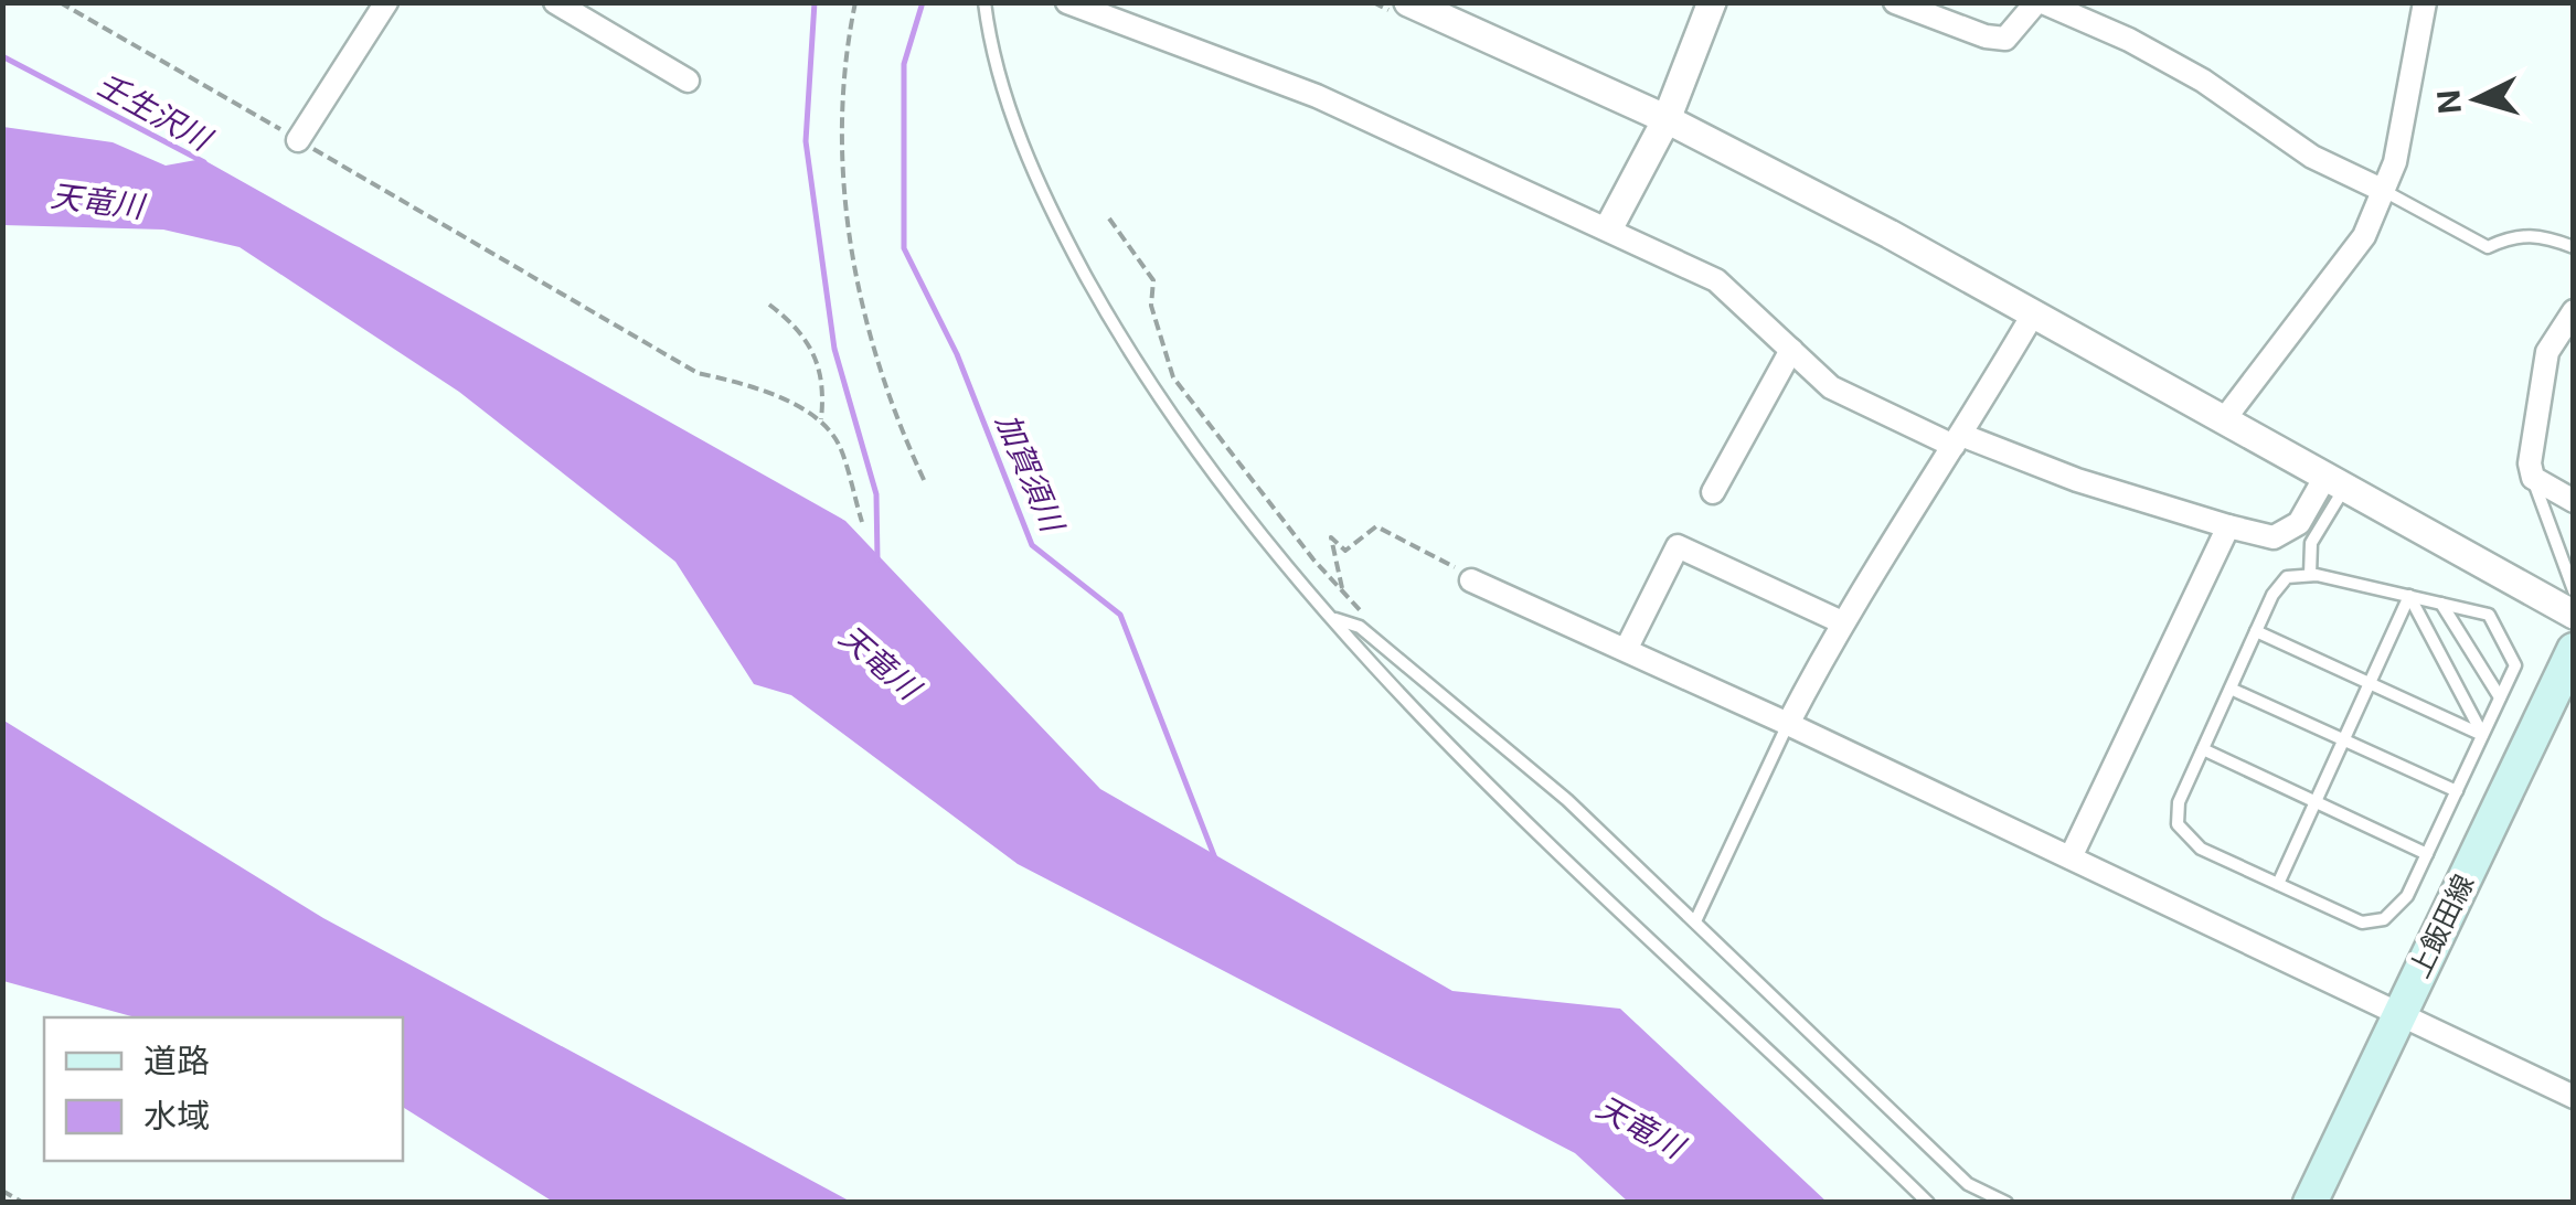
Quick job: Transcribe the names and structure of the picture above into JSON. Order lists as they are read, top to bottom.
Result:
{
  "streets": {
    "main road": ["上飯田線"]
  },
  "water": ["壬生沢川", "天竜川", "加賀須川"],
  "legend": ["道路", "水域"],
  "north": "left"
}
